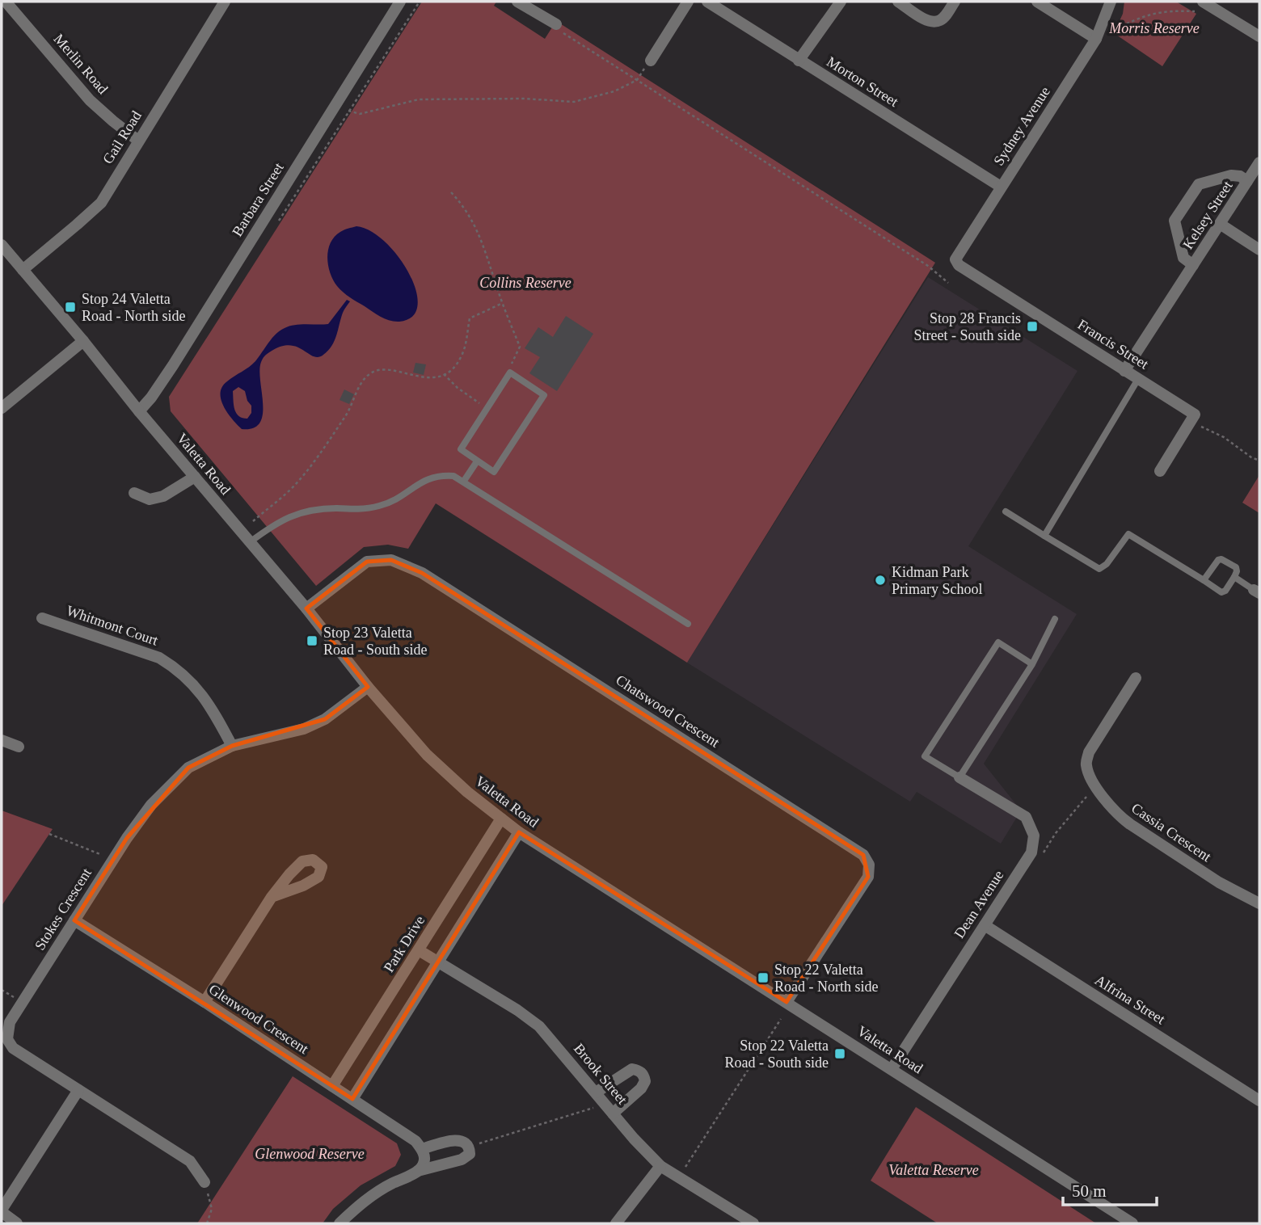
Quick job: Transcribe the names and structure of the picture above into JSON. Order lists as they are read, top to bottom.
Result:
{
  "streets": {
    "street": [
      "Merlin Road",
      "Morton Street",
      "Sydney Avenue",
      "Gail Road",
      "Barbara Street",
      "Kelsey Street",
      "Francis Street",
      "Valetta Road",
      "Whitmont Court",
      "Chatswood Crescent",
      "Cassia Crescent",
      "Dean Avenue",
      "Stokes Crescent",
      "Park Drive",
      "Alfrina Street",
      "Glenwood Crescent",
      "Brook Street"
    ]
  },
  "crossings": [
    ["Merlin Road", "Gail Road"],
    ["Morton Street", "Sydney Avenue"],
    ["Sydney Avenue", "Francis Street"],
    ["Gail Road", "Valetta Road"],
    ["Barbara Street", "Valetta Road"],
    ["Kelsey Street", "Francis Street"],
    ["Valetta Road", "Chatswood Crescent"],
    ["Valetta Road", "Dean Avenue"],
    ["Valetta Road", "Stokes Crescent"],
    ["Valetta Road", "Park Drive"],
    ["Whitmont Court", "Stokes Crescent"],
    ["Dean Avenue", "Alfrina Street"],
    ["Stokes Crescent", "Glenwood Crescent"],
    ["Park Drive", "Glenwood Crescent"],
    ["Park Drive", "Brook Street"]
  ],
  "parks": [
    "Morris Reserve",
    "Collins Reserve",
    "Glenwood Reserve",
    "Valetta Reserve"
  ],
  "places": {
    "transit": [
      "Stop 24 Valetta Road - North side",
      "Stop 28 Francis Street - South side",
      "Stop 23 Valetta Road - South side",
      "Stop 22 Valetta Road - North side",
      "Stop 22 Valetta Road - South side"
    ],
    "other": ["Kidman Park Primary School"]
  },
  "scale_bar": "50 m"
}
